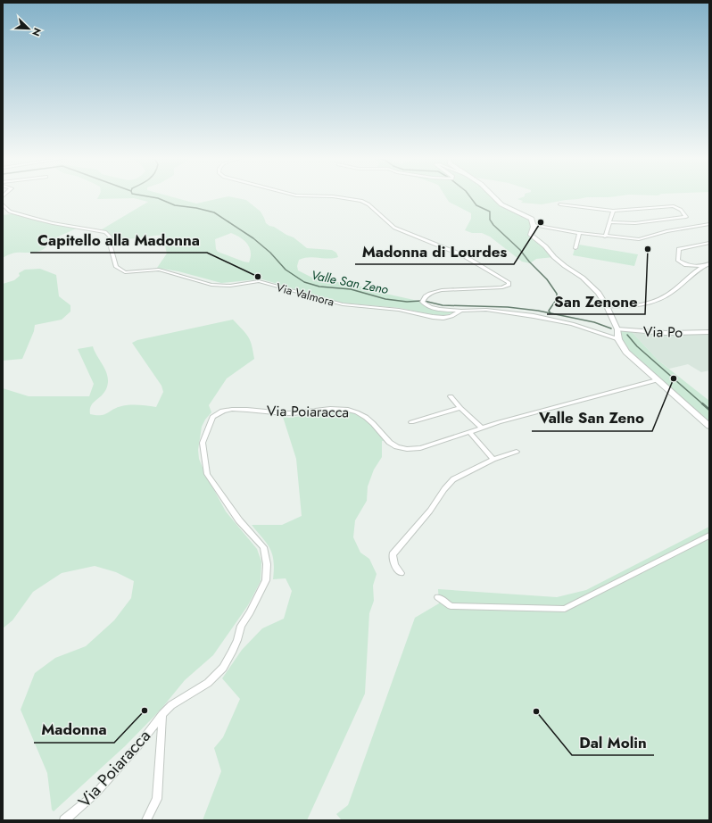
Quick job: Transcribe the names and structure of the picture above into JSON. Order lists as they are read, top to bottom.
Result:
{
  "streets": {
    "street": ["Via Valmora", "Via Po", "Via Poiaracca"]
  },
  "water": ["Valle San Zeno"],
  "places": [
    "Madonna di Lourdes",
    "San Zenone",
    "Capitello alla Madonna",
    "Valle San Zeno",
    "Madonna",
    "Dal Molin"
  ],
  "north": "bottom right"
}
